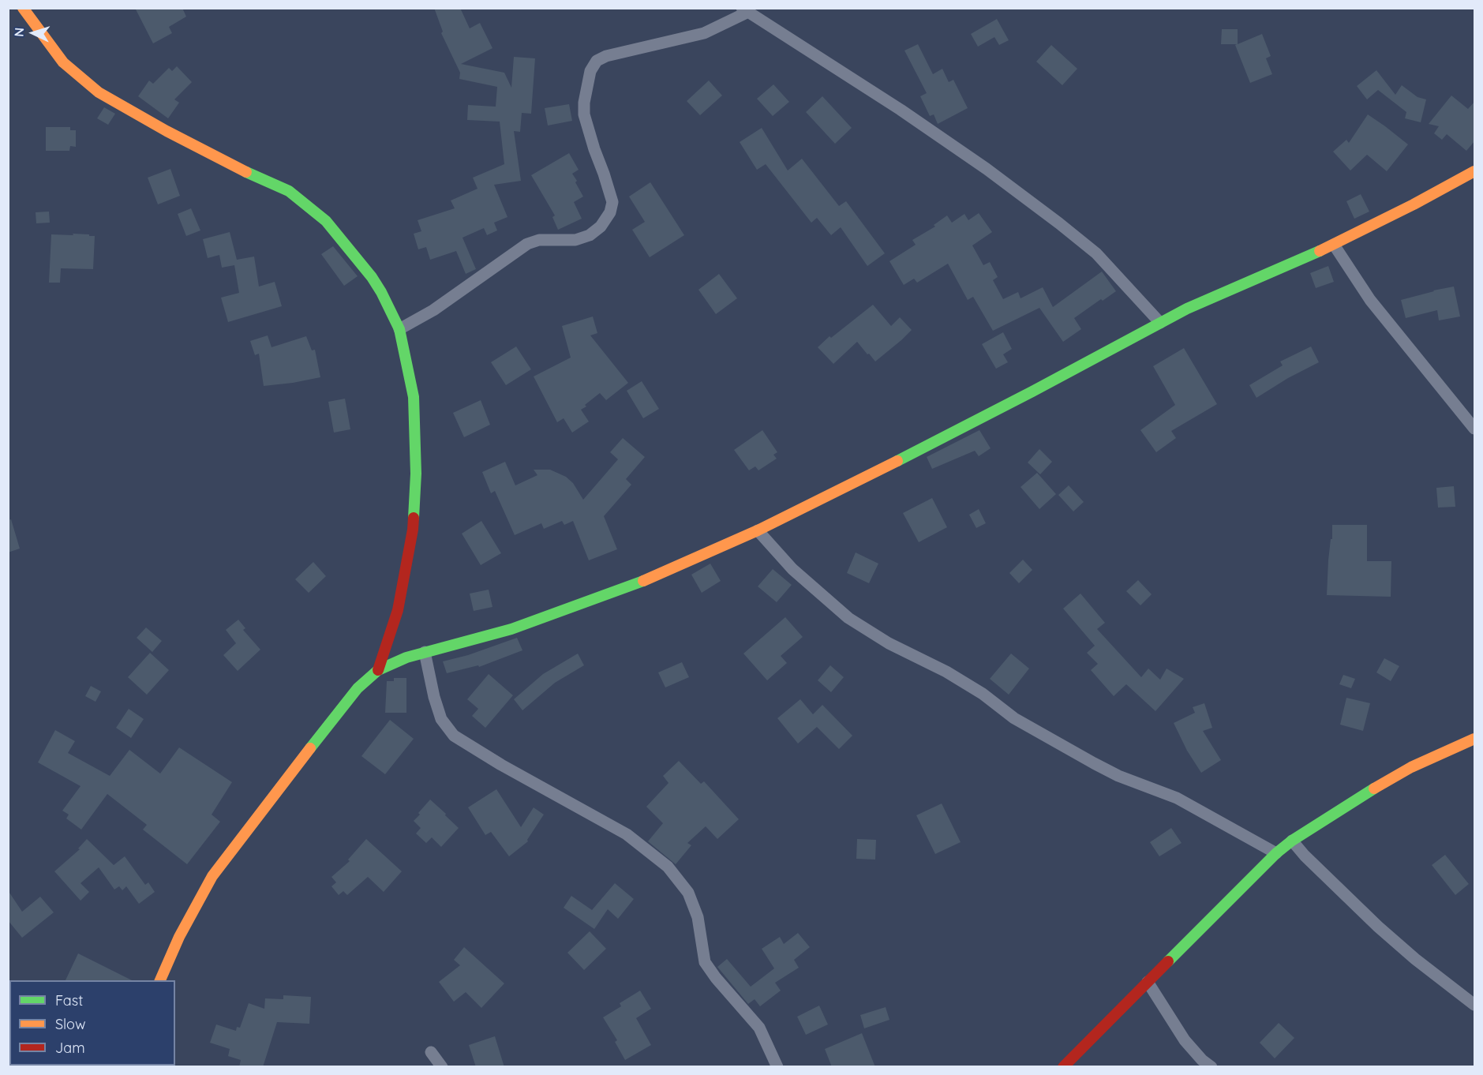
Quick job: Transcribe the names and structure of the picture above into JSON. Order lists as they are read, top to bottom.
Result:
{
  "legend": ["Fast", "Slow", "Jam"],
  "north": "left"
}
